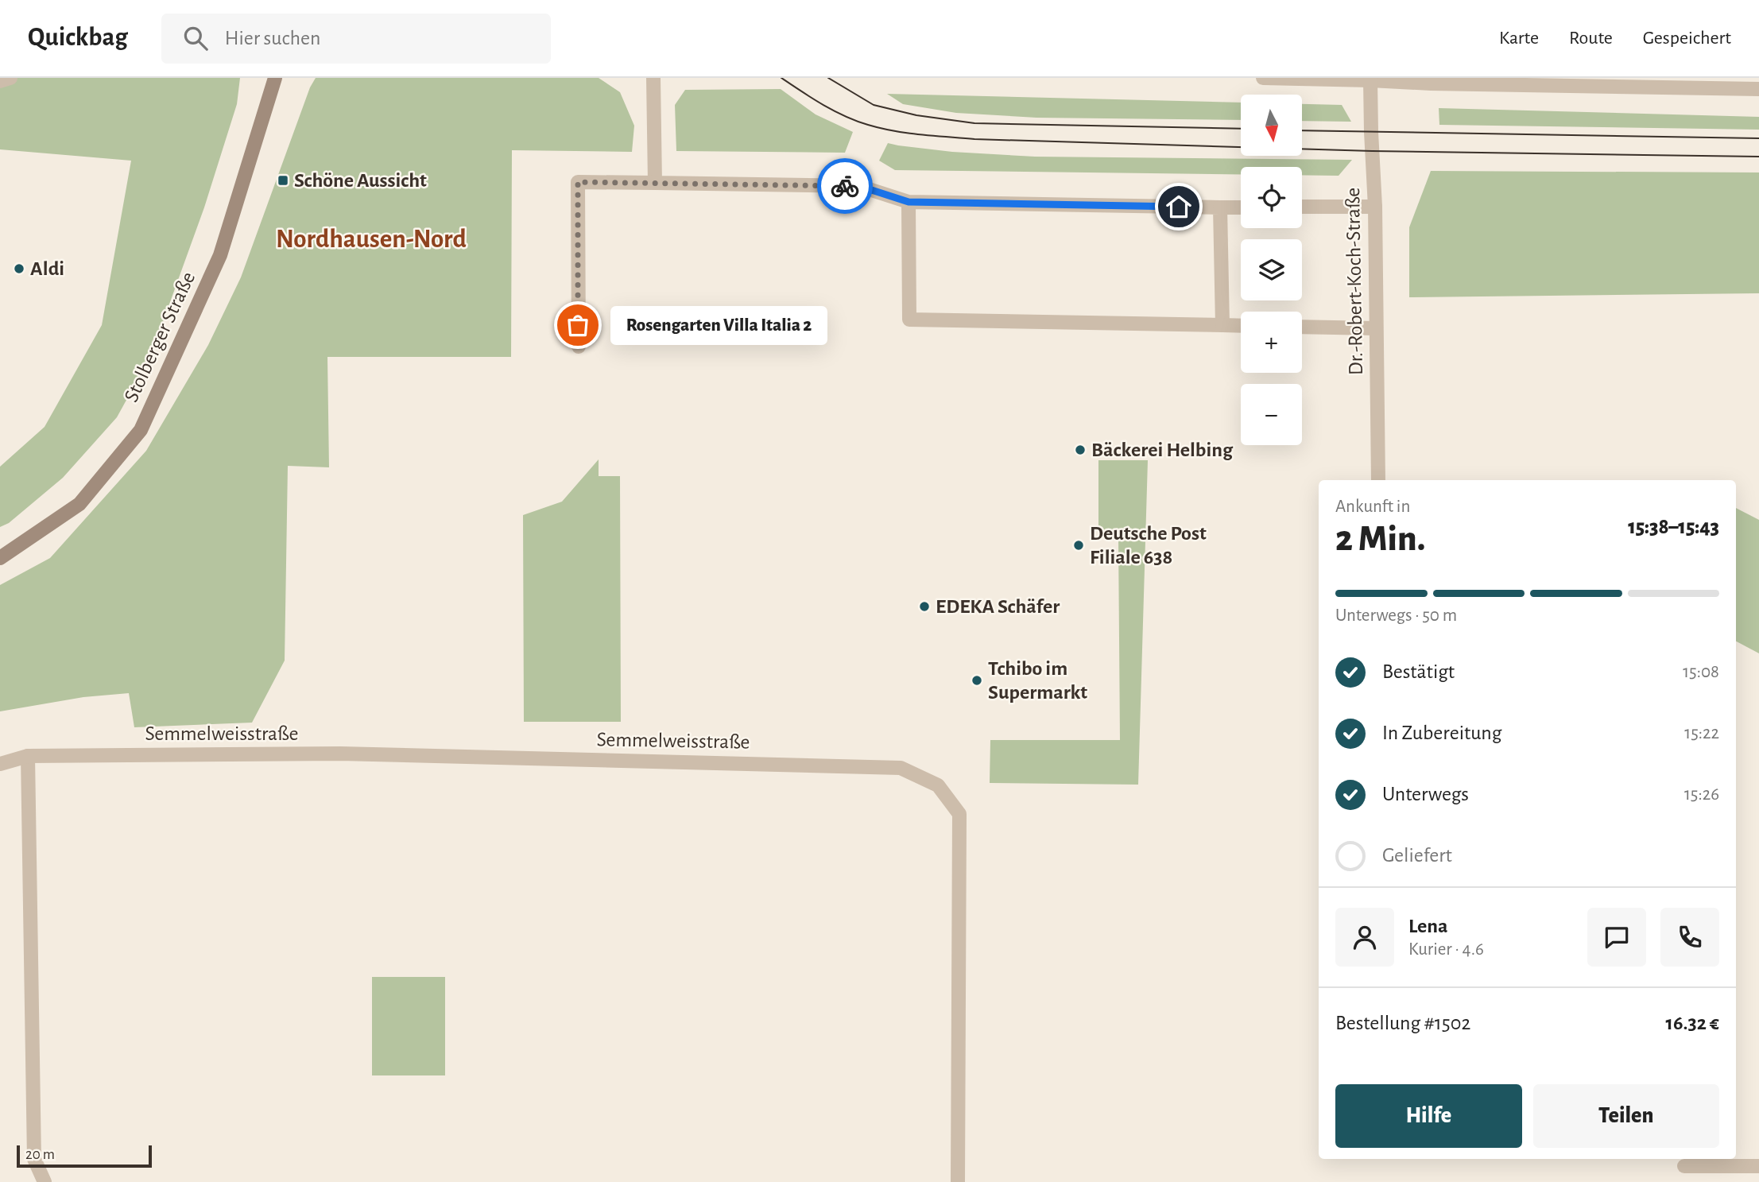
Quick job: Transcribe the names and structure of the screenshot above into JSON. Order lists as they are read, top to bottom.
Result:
{
  "streets": {
    "main road": ["Stolberger Straße"],
    "street": ["Dr.-Robert-Koch-Straße", "Semmelweisstraße"]
  },
  "districts": ["Nordhausen-Nord"],
  "places": {
    "transit": ["Schöne Aussicht"],
    "other": [
      "Aldi",
      "Rosengarten Villa Italia 2",
      "Bäckerei Helbing",
      "Deutsche Post Filiale 638",
      "EDEKA Schäfer",
      "Tchibo im Supermarkt"
    ]
  },
  "scale_bar": "20 m",
  "north": "bottom",
  "page": {
    "header": "Quickbag",
    "search": "Hier suchen",
    "nav": ["Karte", "Route", "Gespeichert"],
    "map_buttons": ["+", "−"],
    "bubble": "Rosengarten Villa Italia 2",
    "heading": ["2 Min.", "Ankunft in", "15:38–15:43"],
    "panel": [
      "Lena",
      "Kurier · 4.6",
      "Bestellung #1502",
      "16.32 €"
    ],
    "bar": "Unterwegs · 50 m",
    "list": [
      ["Bestätigt", "15:08"],
      ["In Zubereitung", "15:22"],
      ["Unterwegs", "15:26"],
      "Geliefert"
    ],
    "buttons": ["Hilfe", "Teilen"],
    "scale": "20 m"
  }
}
